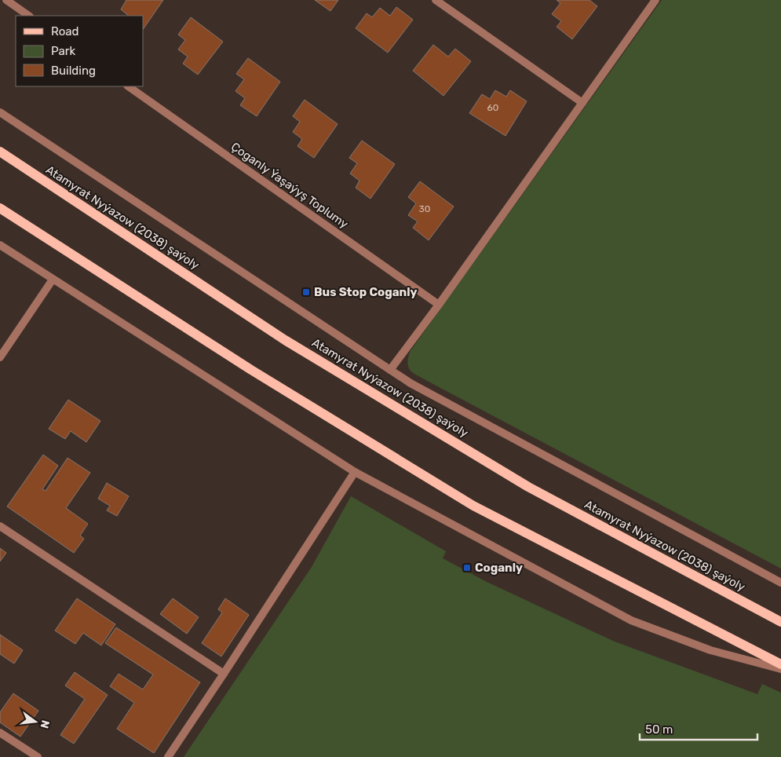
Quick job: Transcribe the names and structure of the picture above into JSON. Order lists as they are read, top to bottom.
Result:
{
  "streets": {
    "main road": ["Atamyrat Nyýazow (2038) şaýoly"],
    "street": ["Çoganly Ýaşaýyş Toplumy"]
  },
  "places": {
    "transit": ["Bus Stop Coganly", "Coganly"]
  },
  "house_numbers": ["60", "30"],
  "legend": ["Road", "Park", "Building"],
  "scale_bar": "50 m",
  "north": "right"
}
